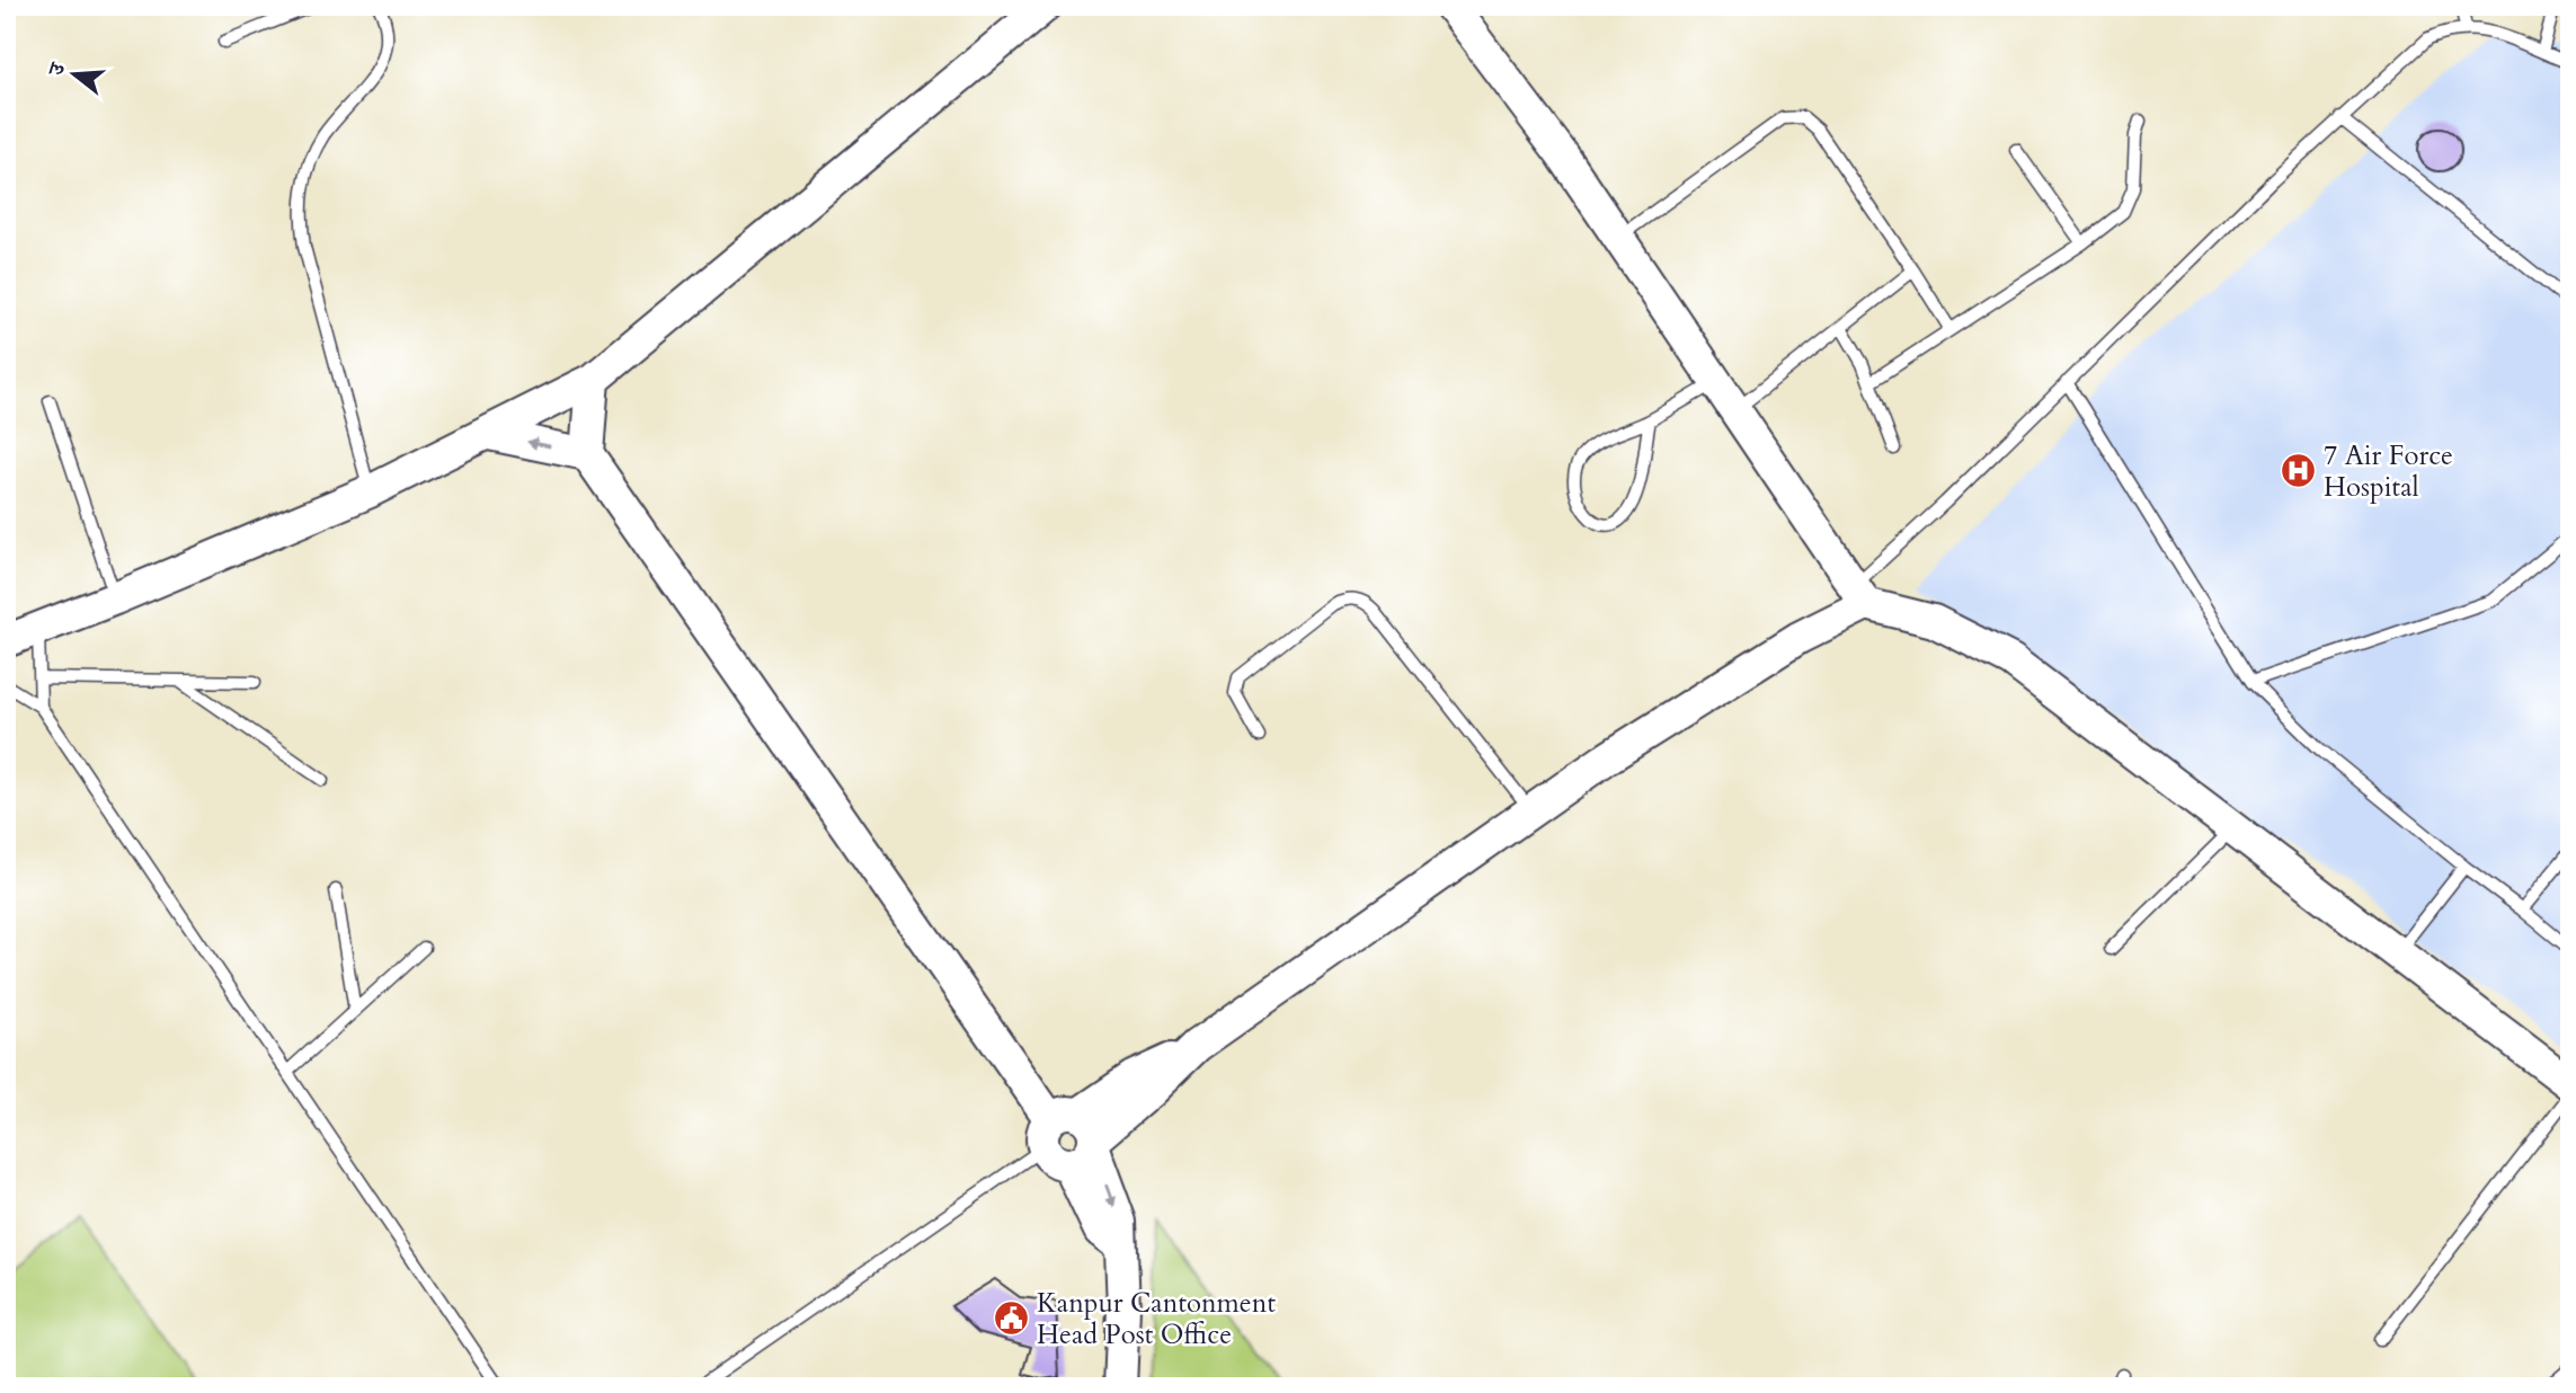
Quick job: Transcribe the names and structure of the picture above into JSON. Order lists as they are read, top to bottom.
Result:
{
  "places": {
    "hospital": ["7 Air Force Hospital"],
    "public building": ["Kanpur Cantonment Head Post Office"]
  },
  "north": "left"
}
